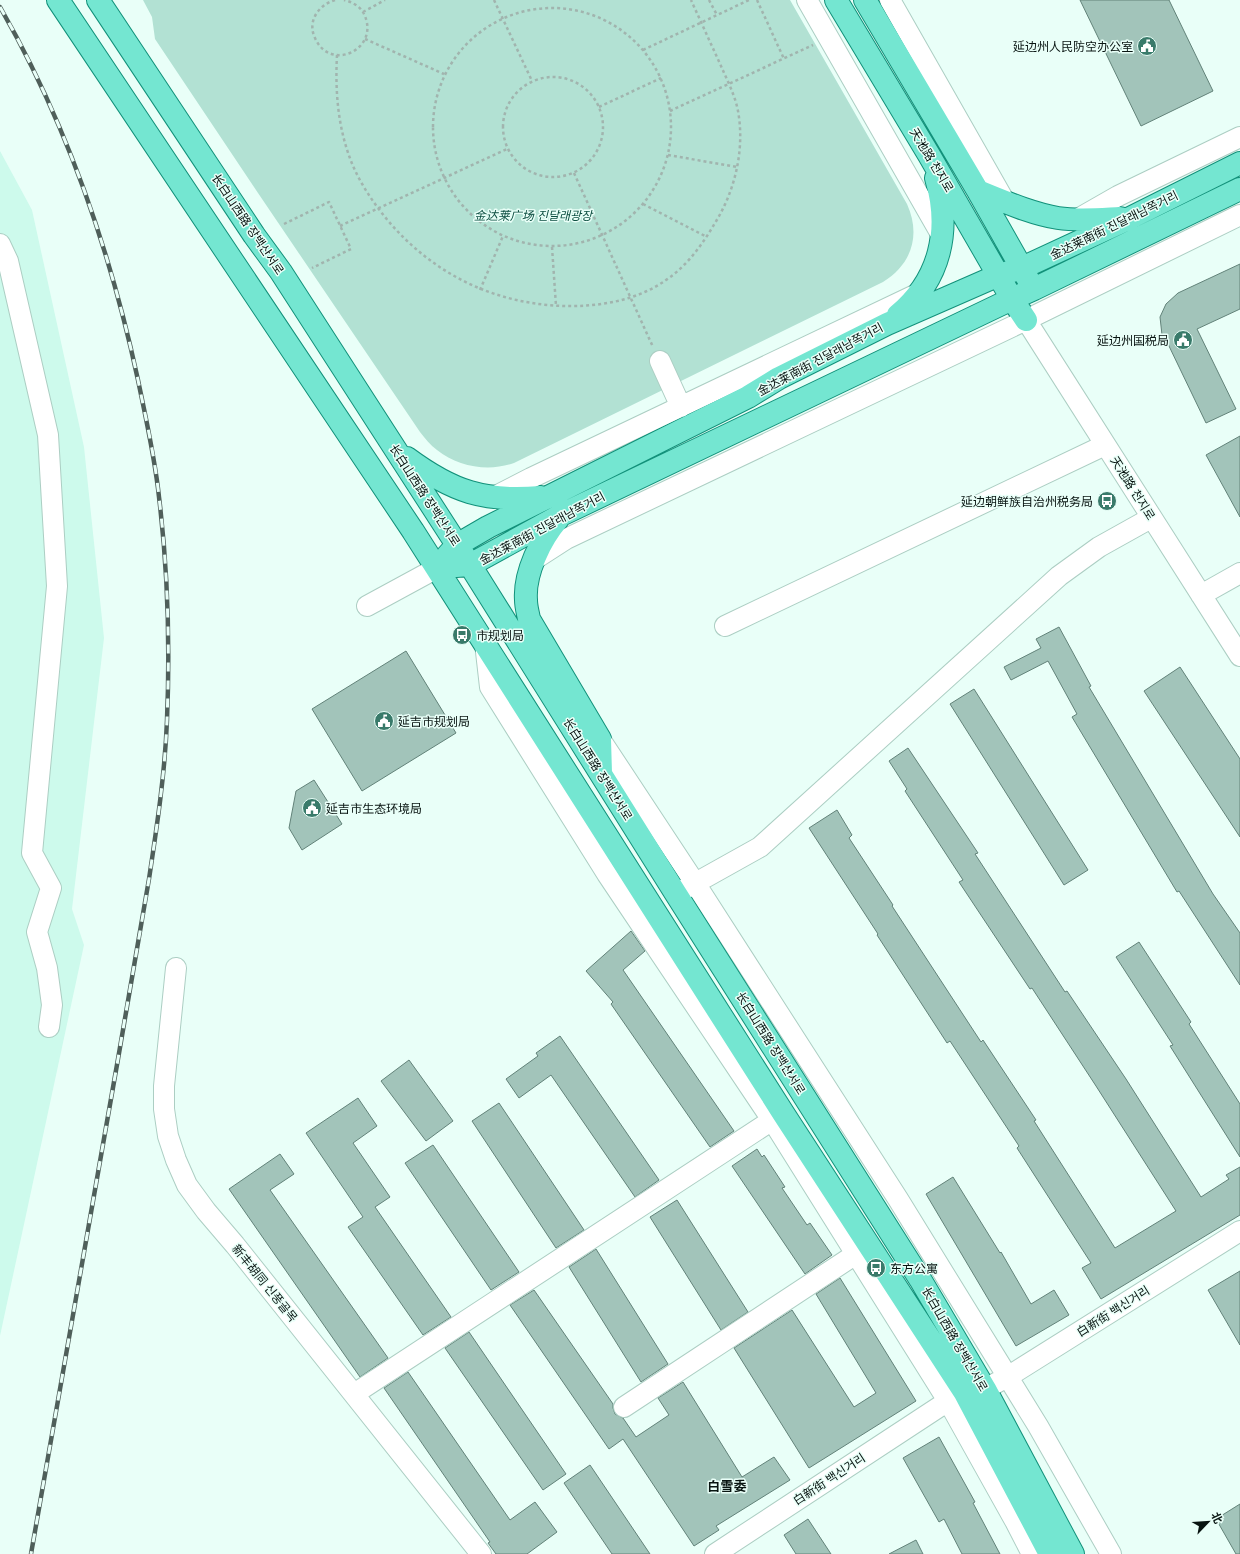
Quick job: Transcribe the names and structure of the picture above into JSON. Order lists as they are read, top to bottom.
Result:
{
  "streets": {
    "main road": ["天池路 천지로", "长白山西路 장백산서로", "金达莱南街 진달래남쪽거리"],
    "street": ["新丰胡同 신풍골목", "白新街 백신거리"]
  },
  "crossings": [
    ["天池路 천지로", "金达莱南街 진달래남쪽거리"],
    ["长白山西路 장백산서로", "金达莱南街 진달래남쪽거리"],
    ["长白山西路 장백산서로", "白新街 백신거리"]
  ],
  "districts": ["白雪委"],
  "parks": ["金达莱广场 진달래광장"],
  "places": {
    "public building": [
      "延边州人民防空办公室",
      "延边州国税局",
      "延吉市规划局",
      "延吉市生态环境局"
    ],
    "bus stop": ["延边朝鲜族自治州税务局", "市规划局", "东方公寓"]
  },
  "north": "top right"
}
